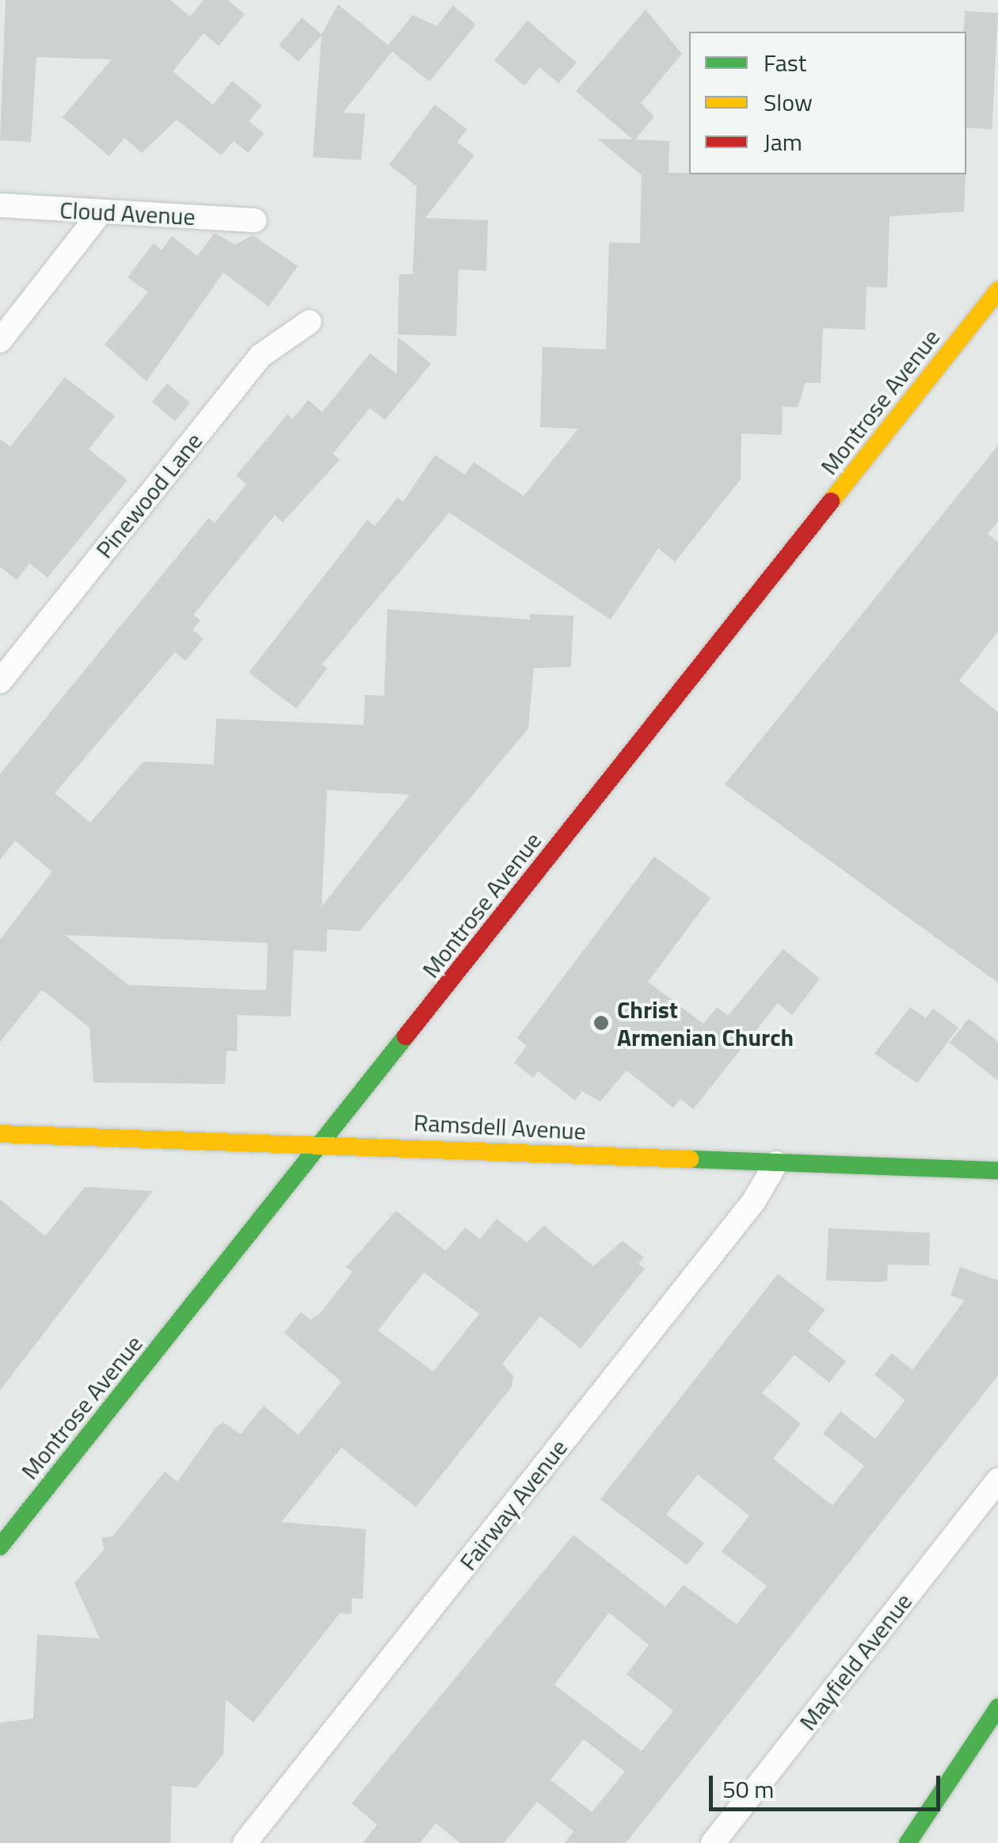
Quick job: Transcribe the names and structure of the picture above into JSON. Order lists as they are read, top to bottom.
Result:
{
  "streets": {
    "main road": ["Montrose Avenue", "Ramsdell Avenue"],
    "street": [
      "Cloud Avenue",
      "Pinewood Lane",
      "Fairway Avenue",
      "Mayfield Avenue"
    ]
  },
  "crossings": [
    ["Montrose Avenue", "Ramsdell Avenue"],
    ["Ramsdell Avenue", "Fairway Avenue"]
  ],
  "places": ["Christ Armenian Church"],
  "legend": ["Fast", "Slow", "Jam"],
  "scale_bar": "50 m"
}
